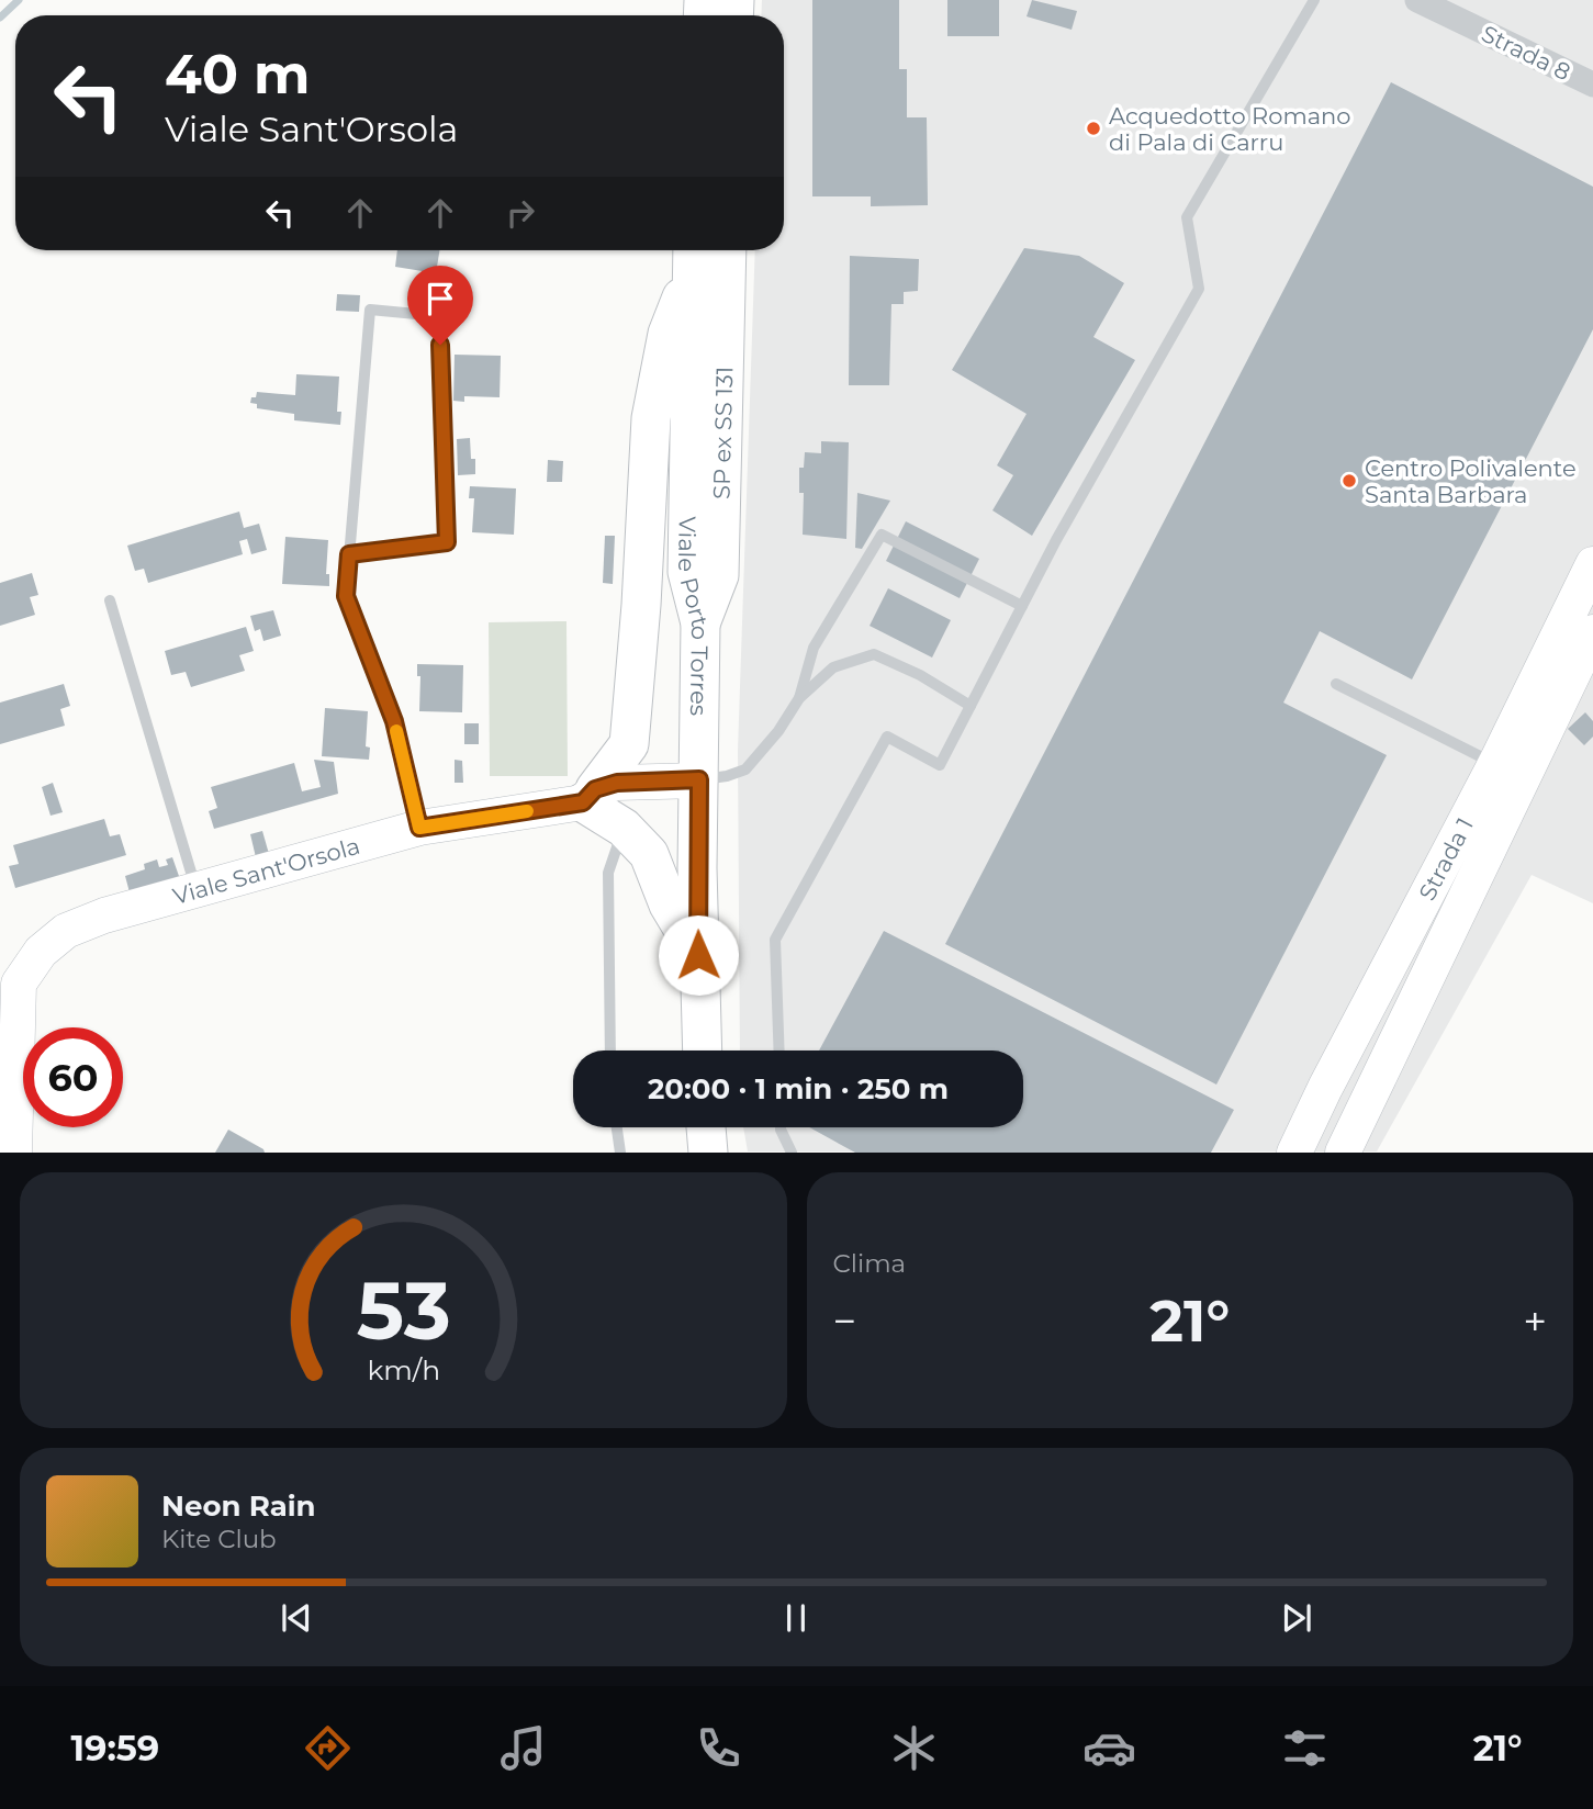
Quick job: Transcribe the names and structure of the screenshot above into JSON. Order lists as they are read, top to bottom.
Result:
{
  "streets": {
    "main road": ["SP ex SS 131", "Viale Porto Torres"],
    "street": ["Strada 8", "Strada 1", "Viale Sant'Orsola"]
  },
  "crossings": [
    ["SP ex SS 131", "Viale Porto Torres"],
    ["Viale Porto Torres", "Viale Sant'Orsola"]
  ],
  "places": ["Acquedotto Romano di Pala di Carru", "Centro Polivalente Santa Barbara"],
  "page": {
    "turn": ["40 m", "Viale Sant'Orsola"],
    "limit": "60",
    "trip": "20:00 · 1 min · 250 m",
    "tile": "Clima",
    "heat": ["−", "21°", "+"],
    "song": ["Neon Rain", "Kite Club"],
    "tabs": ["19:59", "21°"],
    "gauge": ["53", "km/h"]
  }
}
